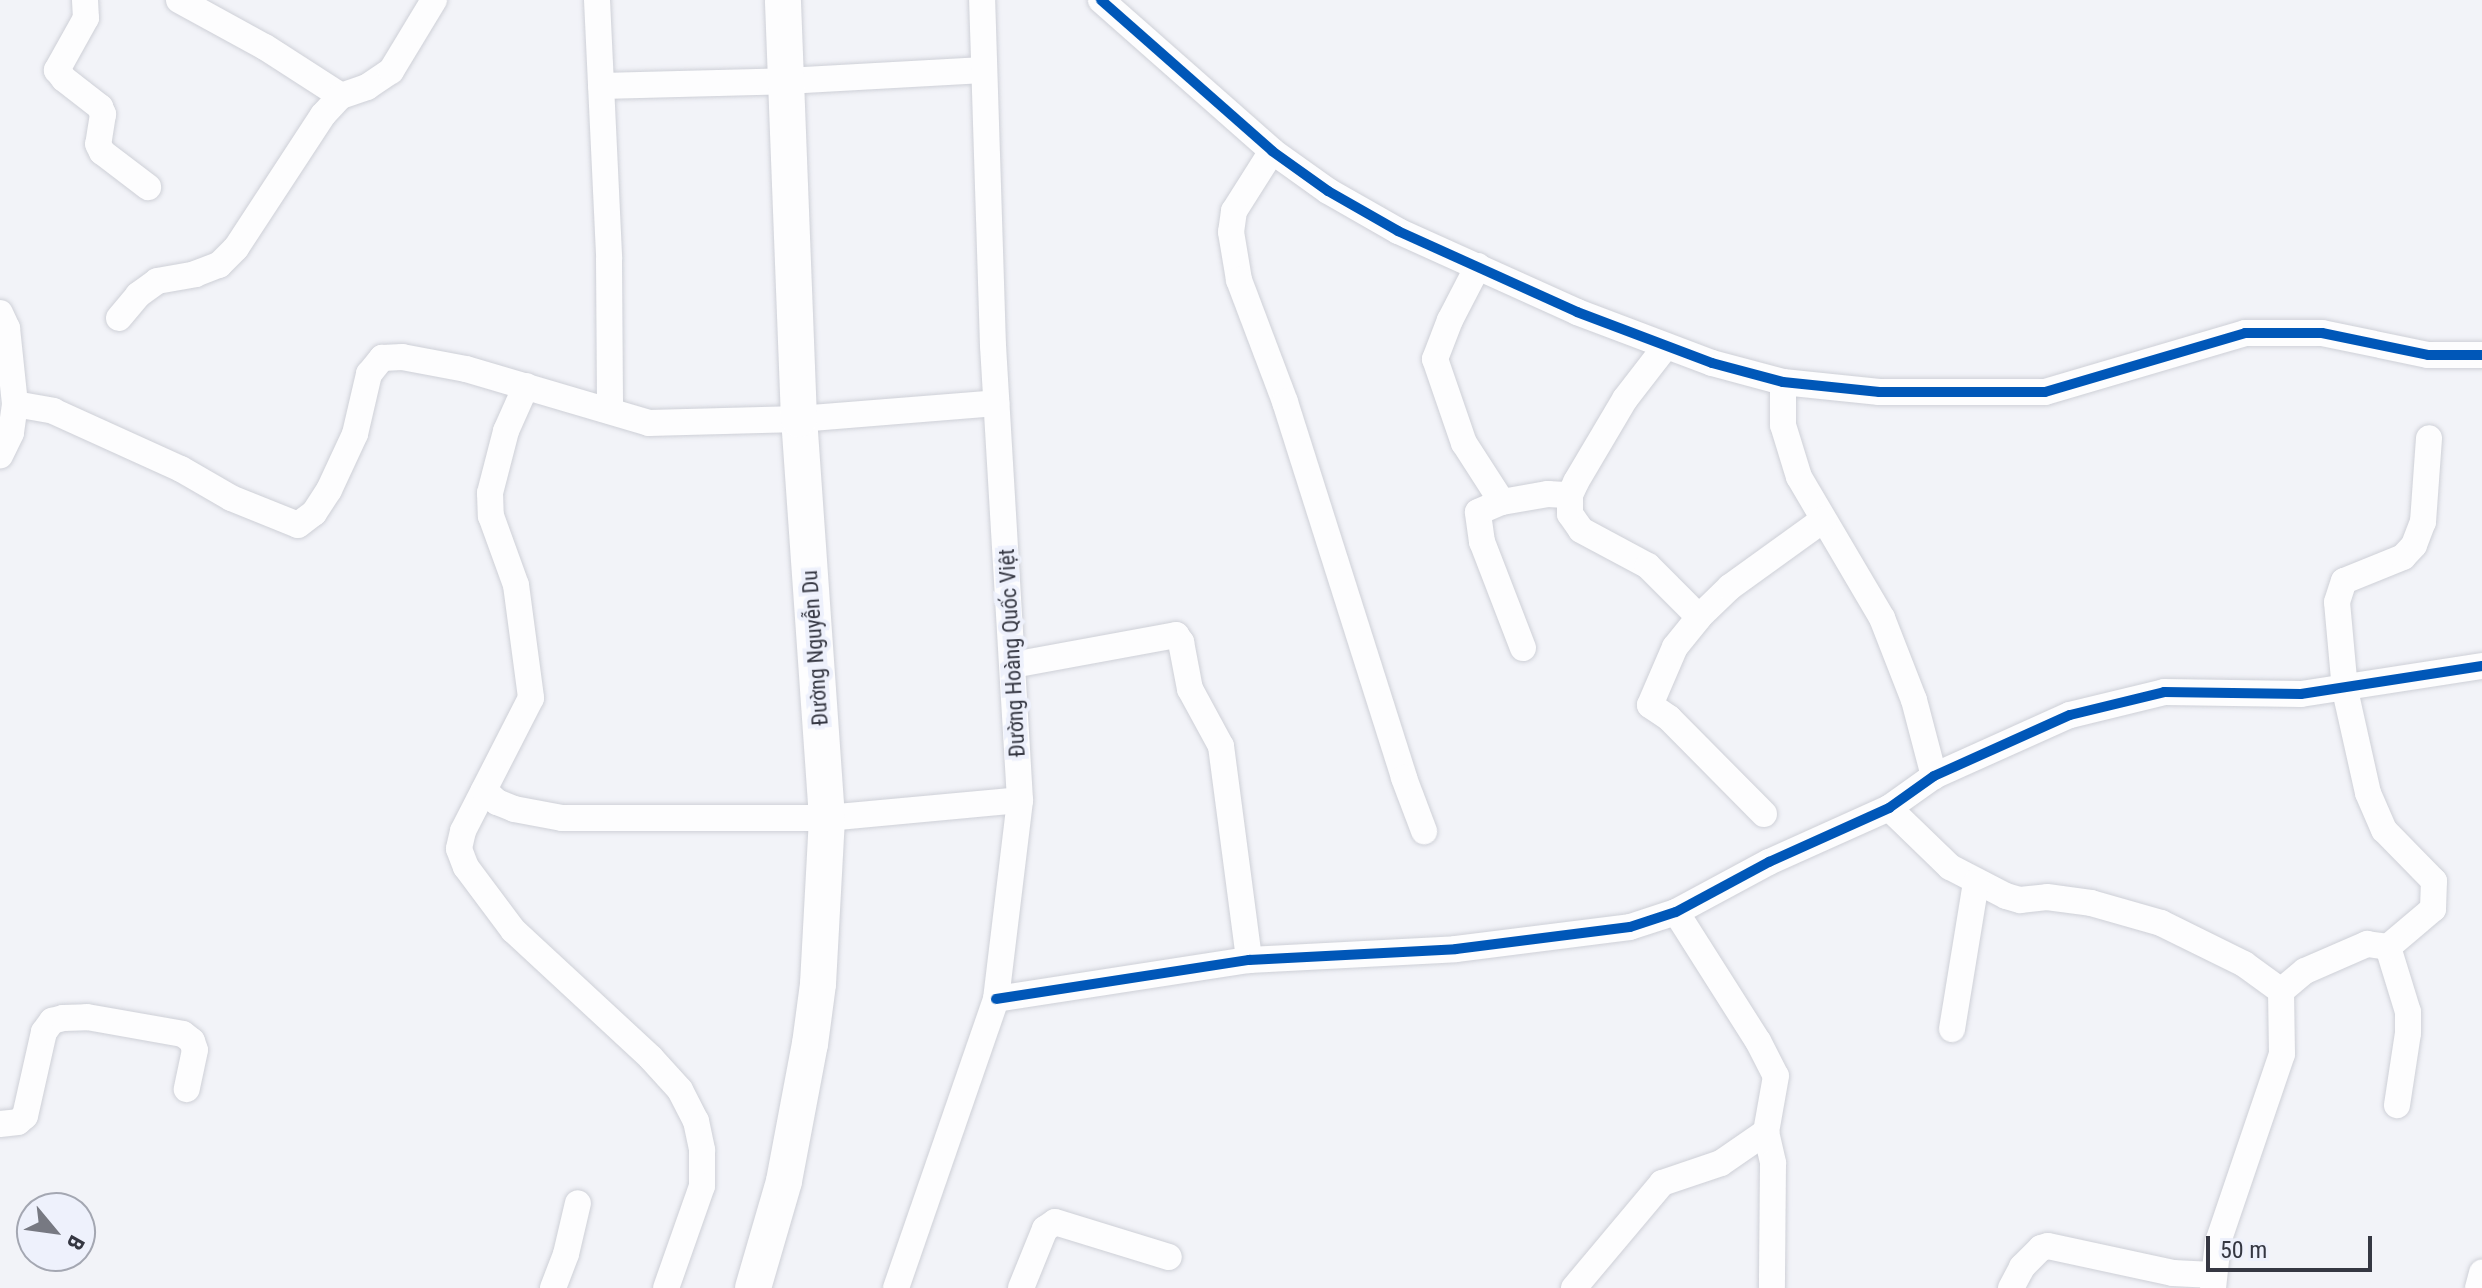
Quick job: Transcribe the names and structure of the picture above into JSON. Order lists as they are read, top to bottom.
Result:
{
  "streets": {
    "street": ["Đường Nguyễn Du", "Đường Hoàng Quốc Việt"]
  },
  "scale_bar": "50 m",
  "north": "bottom right"
}
